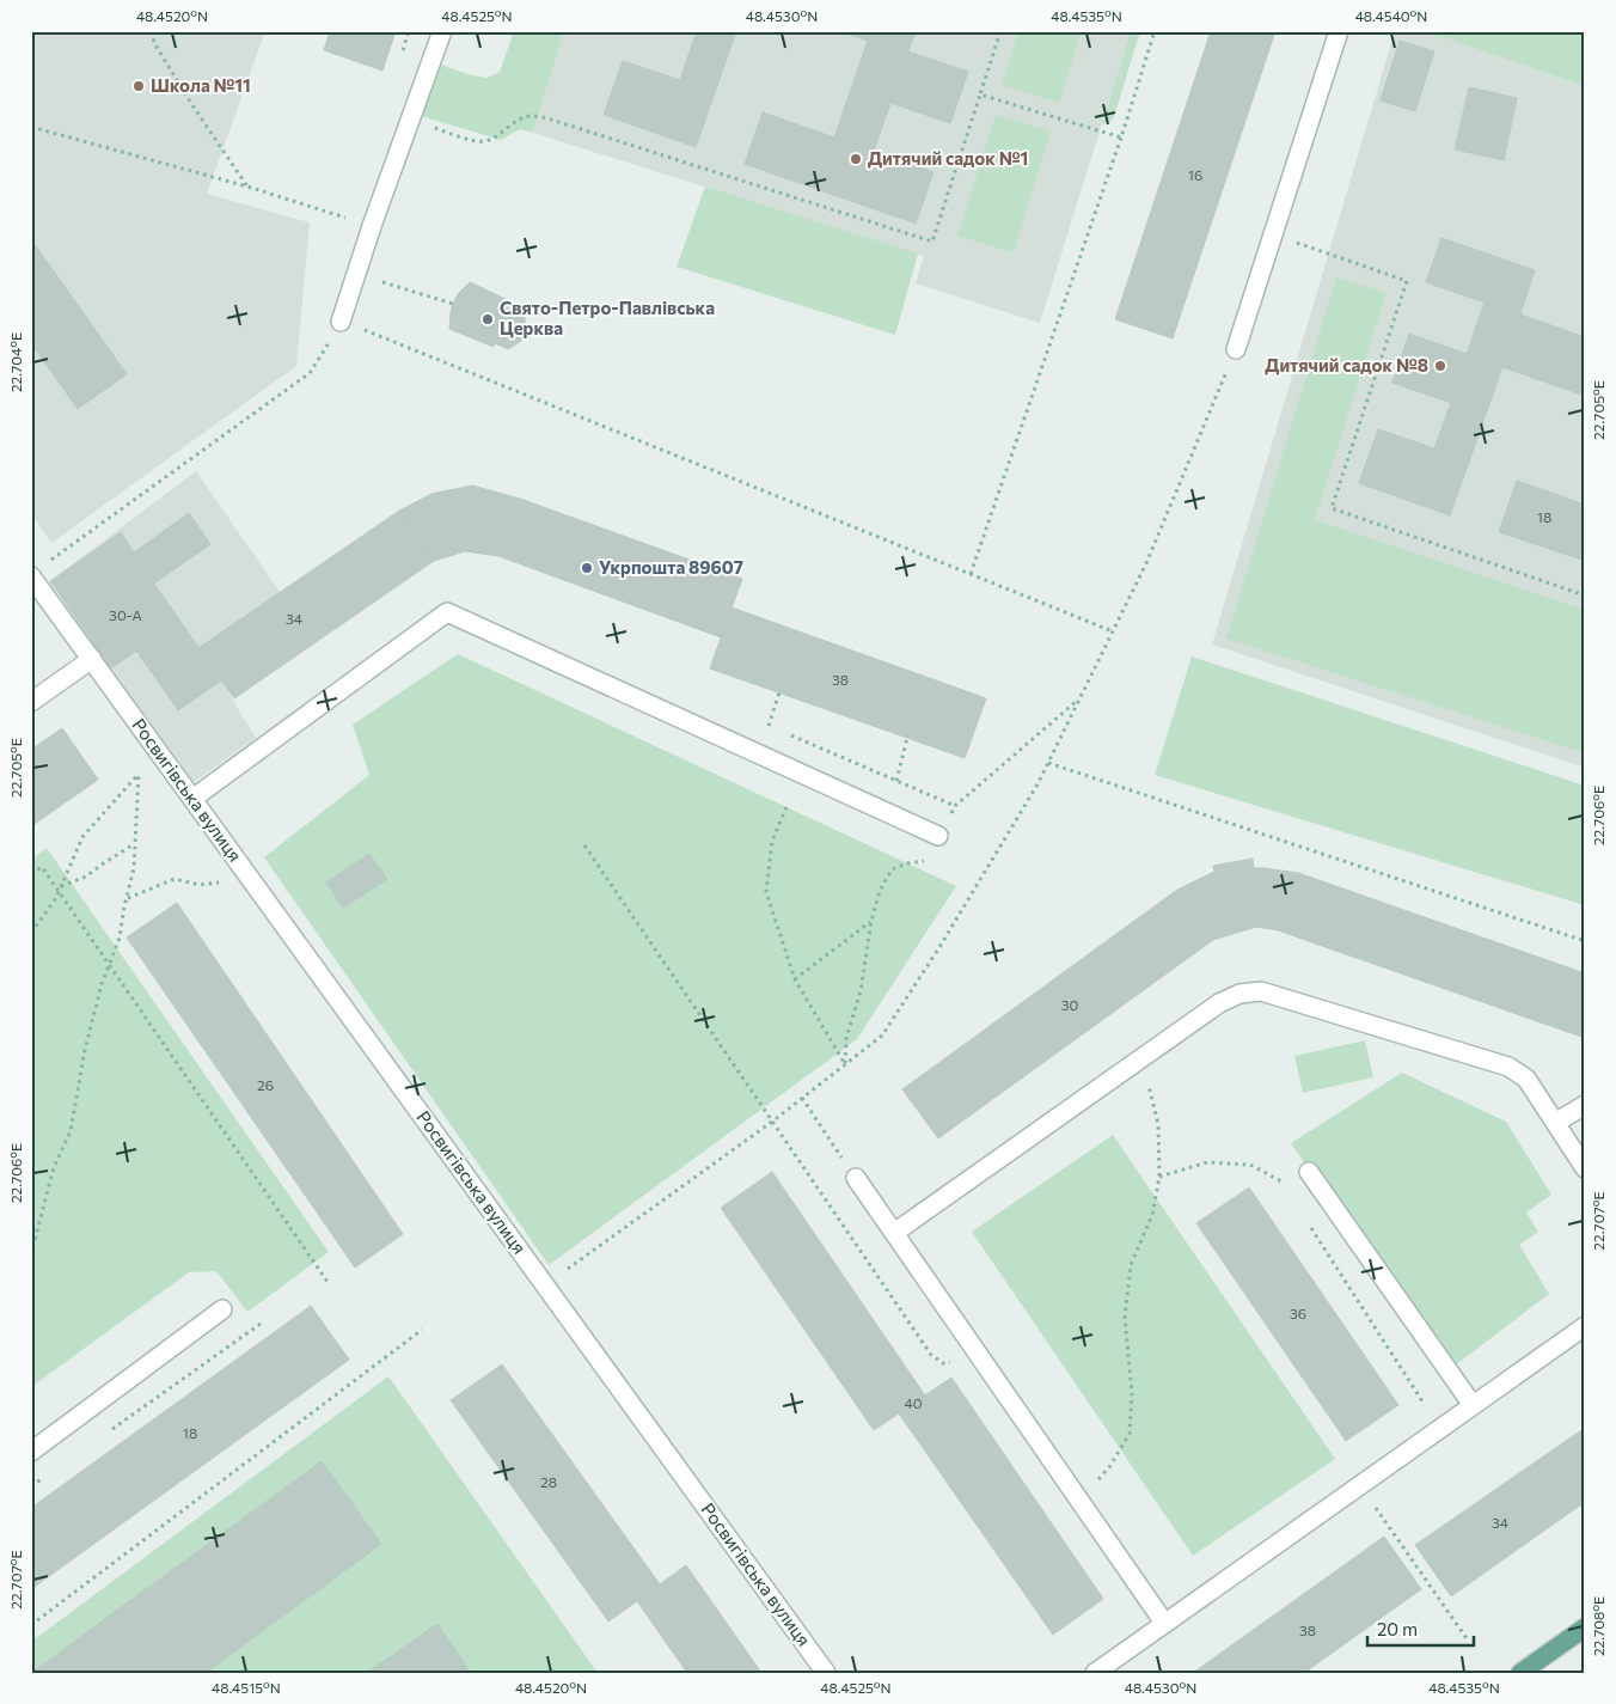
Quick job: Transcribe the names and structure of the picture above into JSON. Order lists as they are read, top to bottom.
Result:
{
  "streets": {
    "street": ["Росвигівська вулиця"]
  },
  "places": [
    "Школа №11",
    "Дитячий садок №1",
    "Свято-Петро-Павлівська Церква",
    "Дитячий садок №8",
    "Укрпошта 89607"
  ],
  "house_numbers": [
    "16",
    "18",
    "30-А",
    "34",
    "38",
    "30",
    "26",
    "36",
    "40",
    "18",
    "28",
    "34",
    "38"
  ],
  "scale_bar": "20 m",
  "coordinates": [
    "48.4520°N",
    "48.4525°N",
    "48.4530°N",
    "48.4535°N",
    "48.4540°N",
    "22.704°E",
    "22.705°E",
    "22.706°E",
    "22.707°E",
    "22.708°E",
    "48.4515°N"
  ]
}
